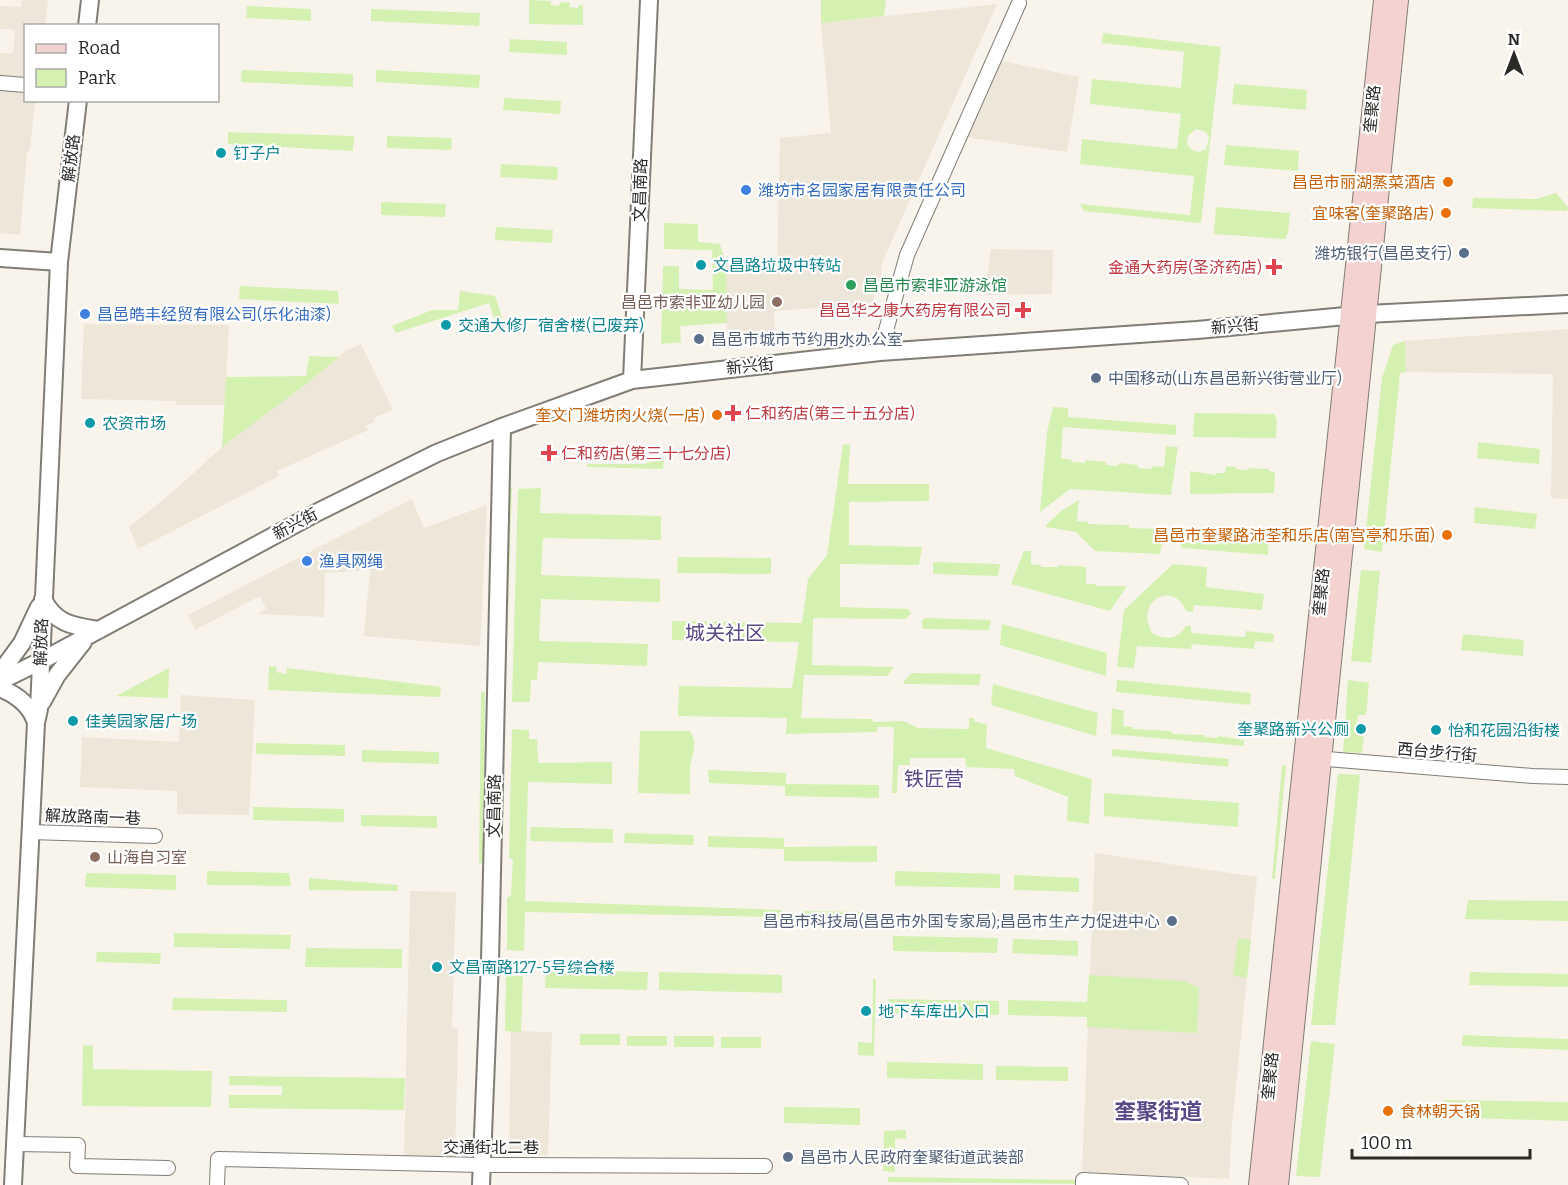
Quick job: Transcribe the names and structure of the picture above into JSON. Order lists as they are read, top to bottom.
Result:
{
  "streets": {
    "main road": ["奎聚路"],
    "street": [
      "解放路",
      "文昌南路",
      "新兴街",
      "西台步行街",
      "解放路南一巷",
      "交通街北二巷"
    ]
  },
  "crossings": [
    ["奎聚路", "新兴街"],
    ["奎聚路", "西台步行街"],
    ["解放路", "新兴街"],
    ["解放路", "解放路南一巷"],
    ["文昌南路", "新兴街"],
    ["文昌南路", "交通街北二巷"]
  ],
  "districts": ["城关社区", "铁匠营", "奎聚街道"],
  "places": {
    "other": [
      "钉子户",
      "昌邑市丽湖蒸菜酒店",
      "潍坊市名园家居有限责任公司",
      "宜味客(奎聚路店)",
      "潍坊银行(昌邑支行)",
      "文昌路垃圾中转站",
      "昌邑市索非亚游泳馆",
      "昌邑市索非亚幼儿园",
      "昌邑皓丰经贸有限公司(乐化油漆)",
      "交通大修厂宿舍楼(已废弃)",
      "昌邑市城市节约用水办公室",
      "中国移动(山东昌邑新兴街营业厅)",
      "奎文门潍坊肉火烧(一店)",
      "农资市场",
      "昌邑市奎聚路沛荃和乐店(南宫亭和乐面)",
      "渔具网绳",
      "佳美园家居广场",
      "奎聚路新兴公厕",
      "怡和花园沿街楼",
      "山海自习室",
      "昌邑市科技局(昌邑市外国专家局);昌邑市生产力促进中心",
      "文昌南路127-5号综合楼",
      "地下车库出入口",
      "食林朝天锅",
      "昌邑市人民政府奎聚街道武装部"
    ],
    "health": [
      "金通大药房(圣济药店)",
      "昌邑华之康大药房有限公司",
      "仁和药店(第三十五分店)",
      "仁和药店(第三十七分店)"
    ]
  },
  "legend": ["Road", "Park"],
  "scale_bar": "100 m",
  "north": "top"
}
